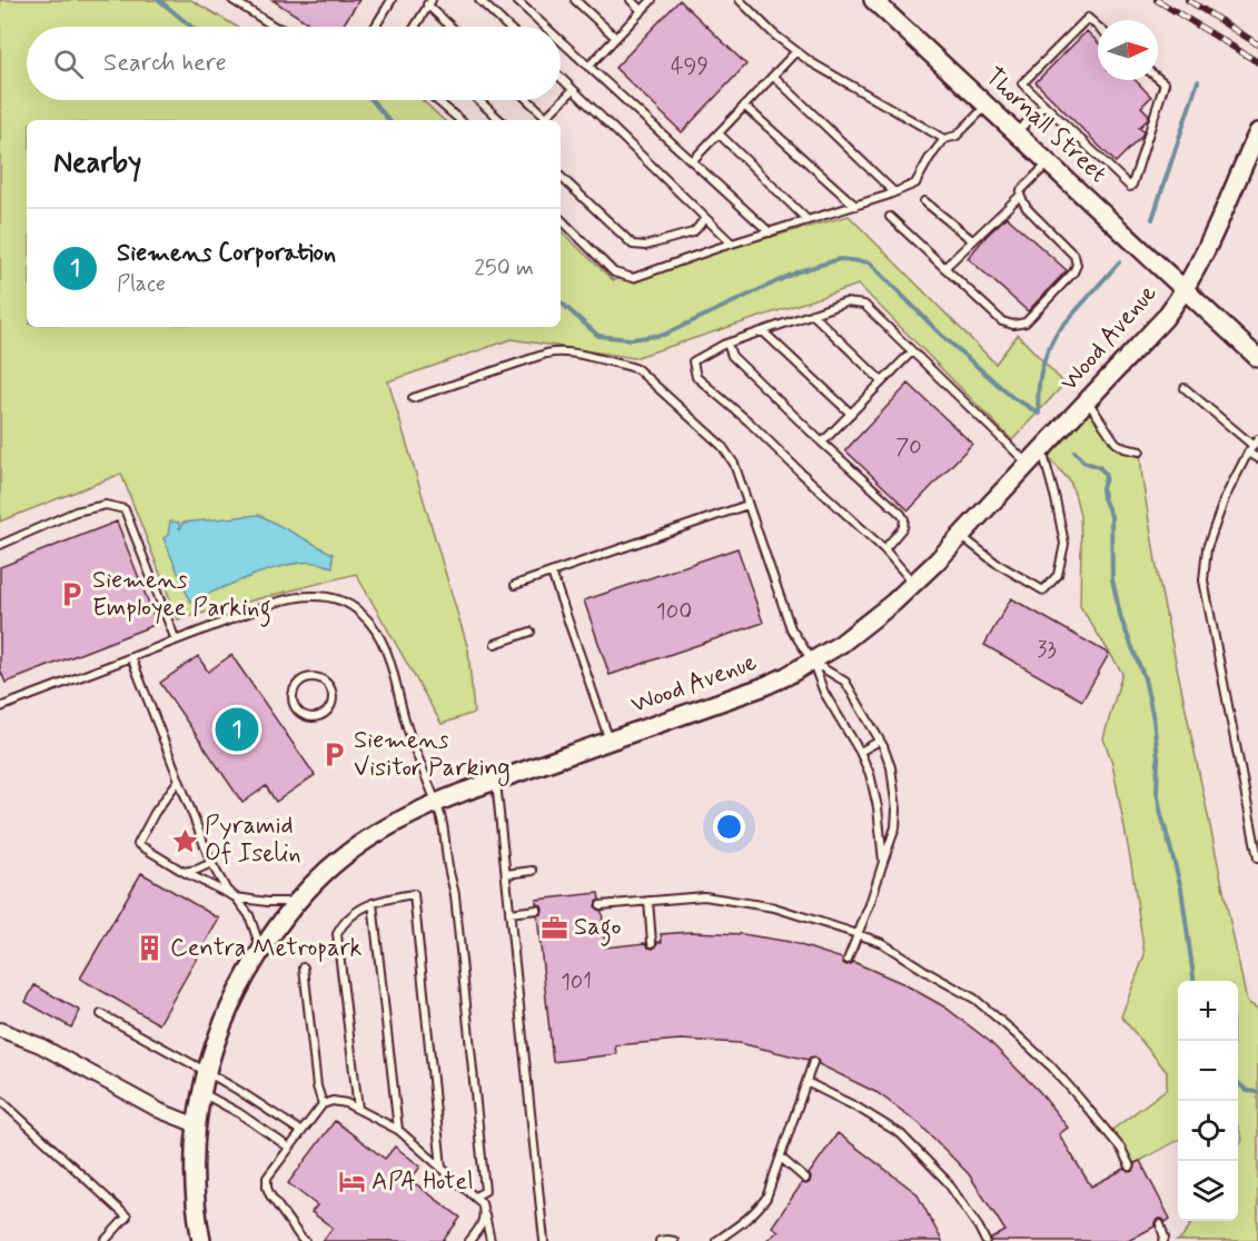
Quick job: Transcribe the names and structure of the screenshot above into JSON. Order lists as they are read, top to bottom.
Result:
{
  "streets": {
    "street": ["Thornall Street", "Wood Avenue"]
  },
  "crossings": [
    ["Thornall Street", "Wood Avenue"]
  ],
  "places": {
    "parking": ["Siemens Employee Parking", "Siemens Visitor Parking"],
    "place": ["Pyramid Of Iselin"],
    "office": ["Sago"],
    "building": ["Centra Metropark"],
    "hotel": ["APA Hotel"]
  },
  "house_numbers": [
    "499",
    "70",
    "100",
    "33",
    "101"
  ],
  "north": "right",
  "page": {
    "search": "Search here",
    "heading": "Nearby",
    "list": [
      {
        "mark": "1",
        "name": "Siemens Corporation",
        "note": "Place",
        "value": "250 m"
      }
    ],
    "pins": "1",
    "map_buttons": ["+", "−"]
  }
}
